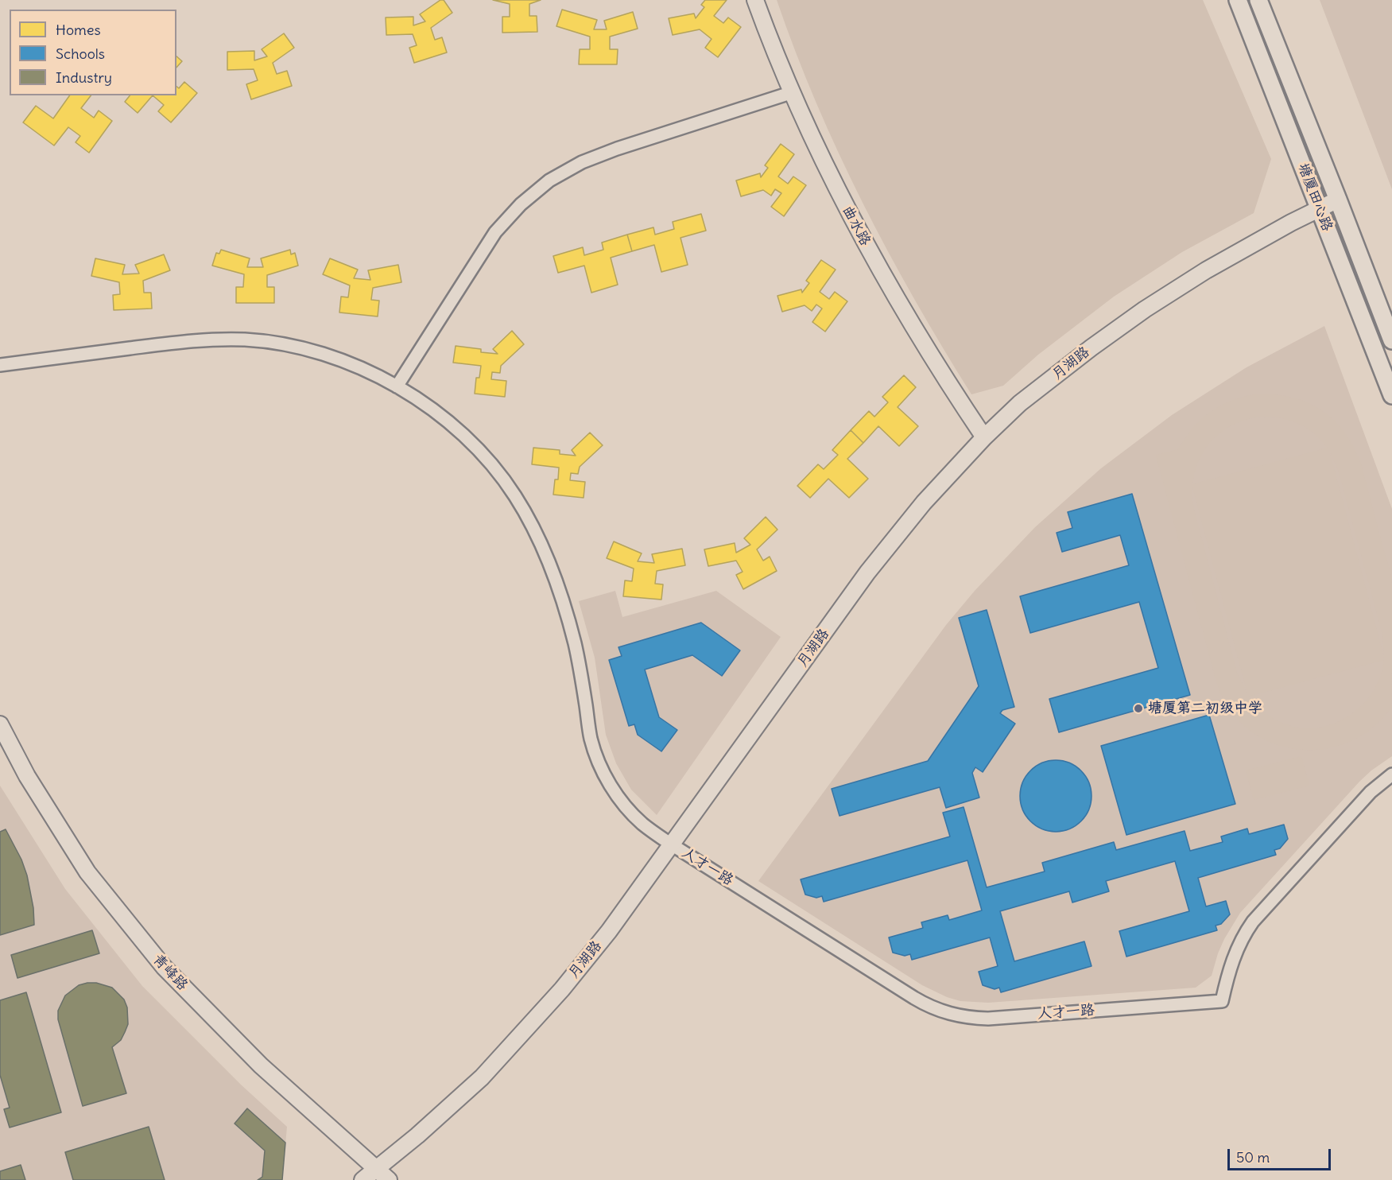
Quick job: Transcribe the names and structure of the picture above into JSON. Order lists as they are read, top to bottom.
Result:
{
  "streets": {
    "main road": ["塘厦田心路"],
    "street": [
      "曲水路",
      "月湖路",
      "人才一路",
      "青峰路"
    ]
  },
  "crossings": [
    ["塘厦田心路", "月湖路"],
    ["曲水路", "月湖路"],
    ["月湖路", "人才一路"],
    ["月湖路", "青峰路"]
  ],
  "places": ["塘厦第二初级中学"],
  "legend": ["Homes", "Schools", "Industry"],
  "scale_bar": "50 m"
}
